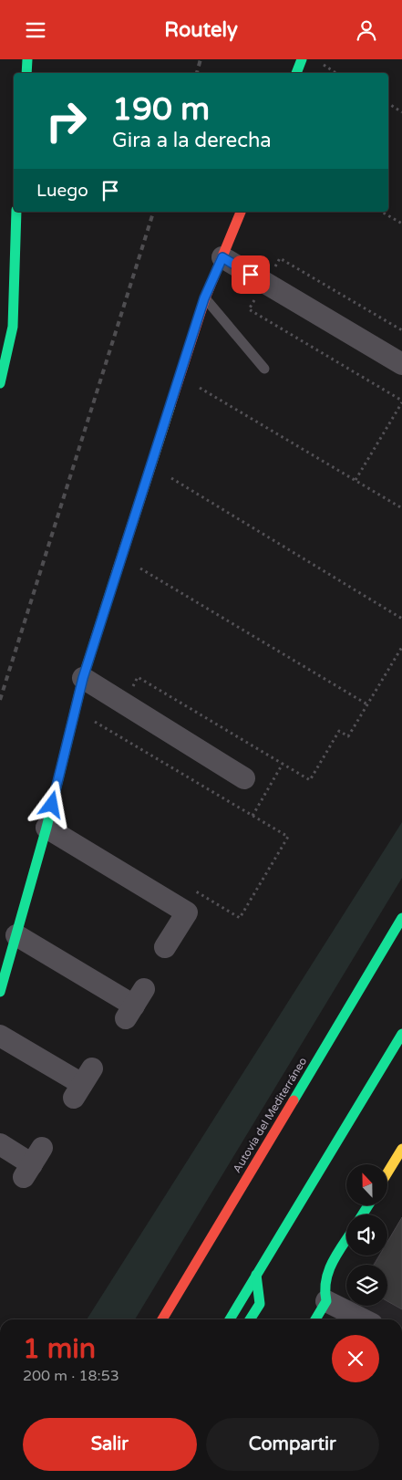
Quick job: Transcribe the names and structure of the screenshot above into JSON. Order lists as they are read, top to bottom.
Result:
{
  "streets": {
    "main road": ["Autovía del Mediterráneo"]
  },
  "north": "top",
  "page": {
    "header": "Routely",
    "turn": ["190 m", "Gira a la derecha"],
    "then": "Luego",
    "heading": ["1 min", "200 m · 18:53"],
    "buttons": ["Salir", "Compartir"]
  }
}
